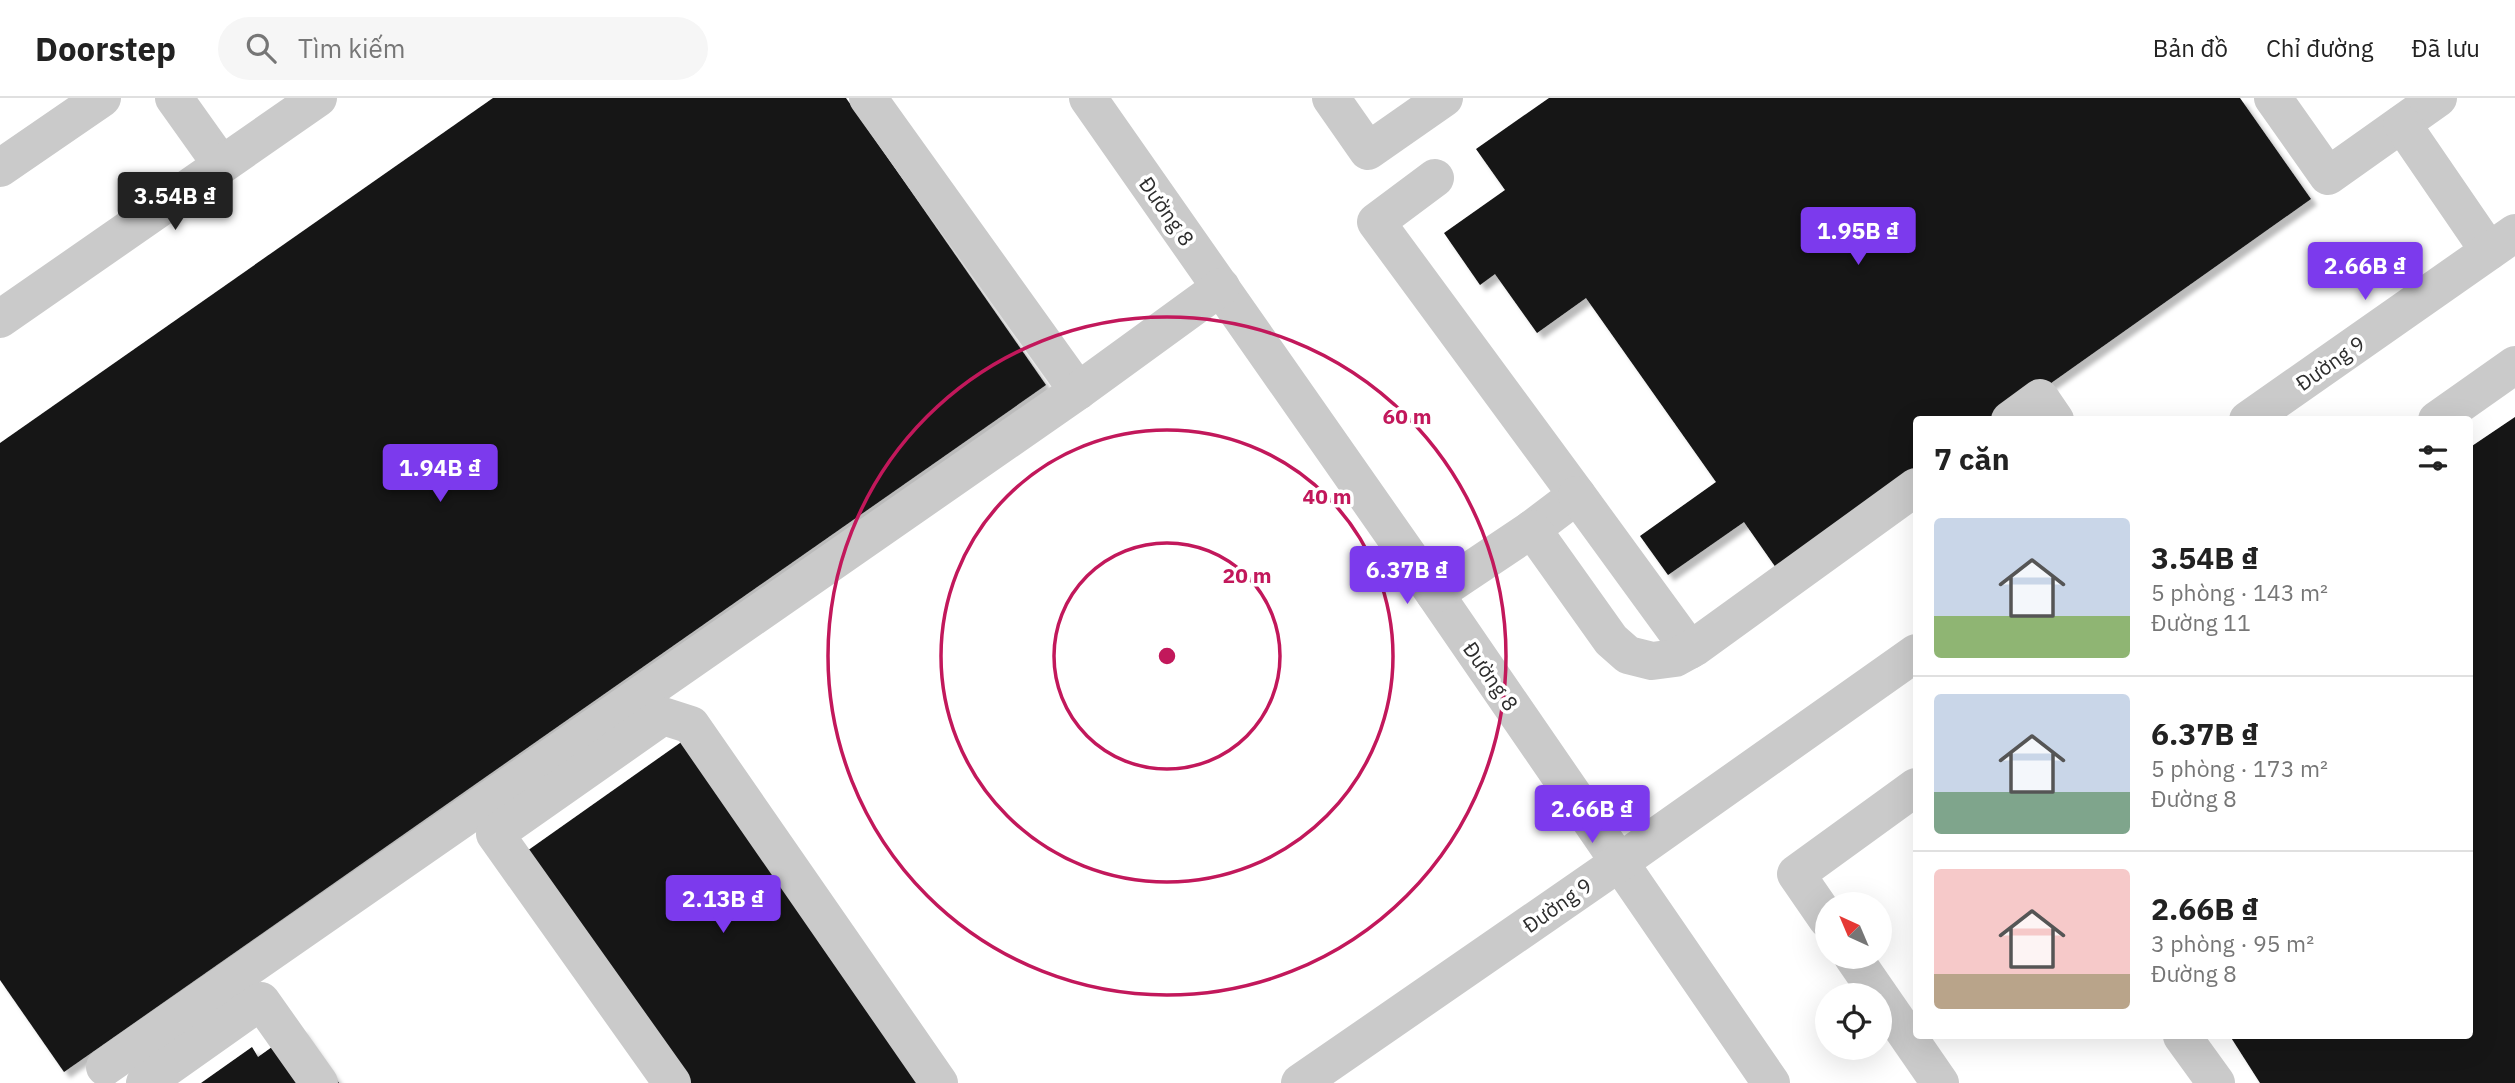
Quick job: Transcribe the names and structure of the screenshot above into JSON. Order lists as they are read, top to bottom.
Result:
{
  "streets": {
    "street": ["Đường 8", "Đường 9"]
  },
  "crossings": [
    ["Đường 8", "Đường 9"]
  ],
  "north": "top left",
  "page": {
    "header": "Doorstep",
    "search": "Tìm kiếm",
    "nav": ["Bản đồ", "Chỉ đường", "Đã lưu"],
    "price": [
      "3.54B ₫",
      "1.95B ₫",
      "2.66B ₫",
      "1.94B ₫",
      "6.37B ₫",
      "2.66B ₫",
      "2.13B ₫"
    ],
    "heading": "7 căn",
    "list": [
      {
        "name": "3.54B ₫",
        "note": "5 phòng · 143 m² · Đường 11"
      },
      {
        "name": "6.37B ₫",
        "note": "5 phòng · 173 m² · Đường 8"
      },
      {
        "name": "2.66B ₫",
        "note": "3 phòng · 95 m² · Đường 8"
      }
    ]
  },
  "rings": ["60 m", "40 m", "20 m"]
}
